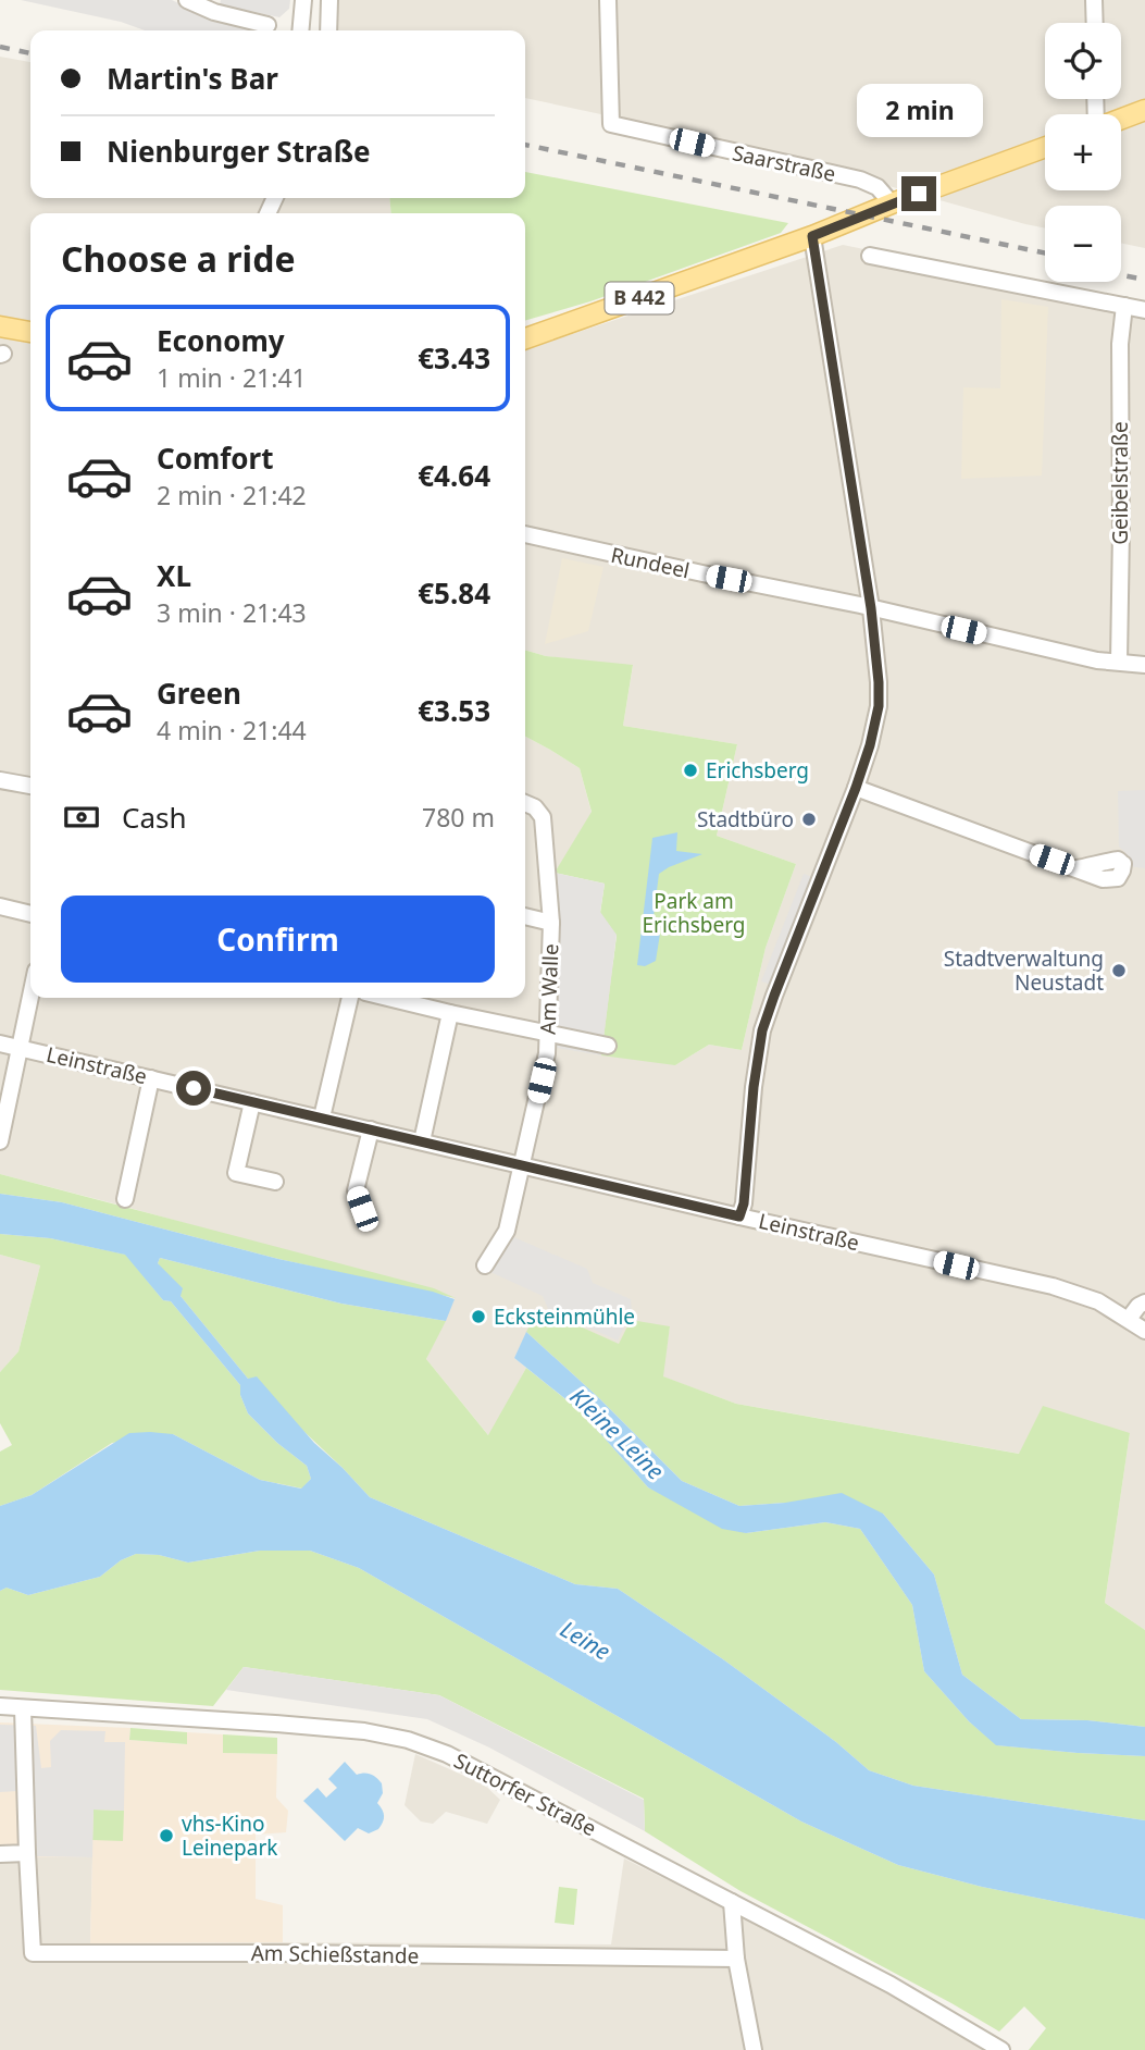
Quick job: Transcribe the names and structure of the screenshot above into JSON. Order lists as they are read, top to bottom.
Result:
{
  "streets": {
    "main road": ["B 442"],
    "street": [
      "Saarstraße",
      "Geibelstraße",
      "Rundeel",
      "Am Walle",
      "Leinstraße",
      "Suttorfer Straße",
      "Am Schießstande"
    ]
  },
  "crossings": [
    ["Saarstraße", "B 442"],
    ["Geibelstraße", "Rundeel"],
    ["Am Walle", "Leinstraße"]
  ],
  "water": ["Kleine Leine", "Leine"],
  "parks": ["Park am Erichsberg"],
  "places": [
    "Erichsberg",
    "Stadtbüro",
    "Stadtverwaltung Neustadt",
    "Ecksteinmühle",
    "vhs-Kino Leinepark"
  ],
  "page": {
    "map_buttons": ["+", "−"],
    "banner": ["Martin's Bar", "Nienburger Straße"],
    "bubble": "2 min",
    "heading": "Choose a ride",
    "list": [
      {
        "name": "Economy",
        "note": "1 min · 21:41",
        "value": "€3.43"
      },
      {
        "name": "Comfort",
        "note": "2 min · 21:42",
        "value": "€4.64"
      },
      {
        "name": "XL",
        "note": "3 min · 21:43",
        "value": "€5.84"
      },
      {
        "name": "Green",
        "note": "4 min · 21:44",
        "value": "€3.53"
      }
    ],
    "pay": ["Cash", "780 m"],
    "buttons": "Confirm"
  }
}
